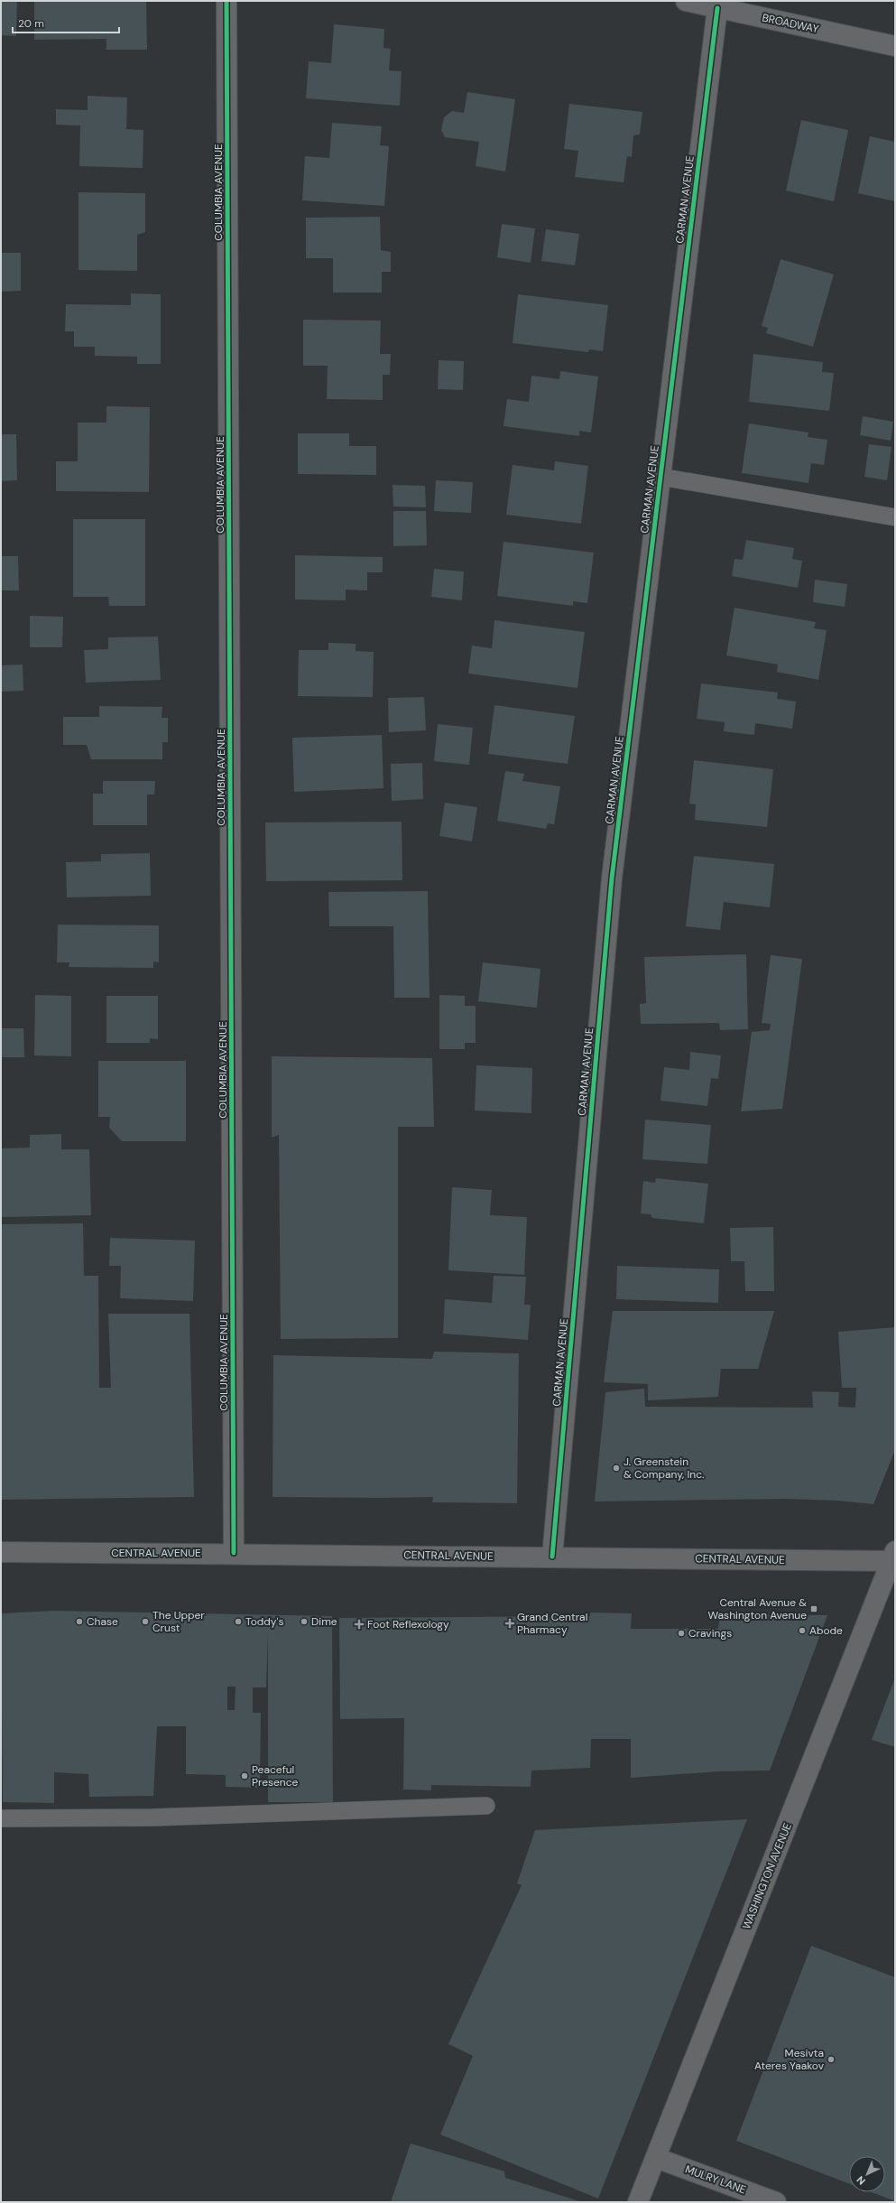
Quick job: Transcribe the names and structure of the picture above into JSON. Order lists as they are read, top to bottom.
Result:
{
  "streets": {
    "street": [
      "BROADWAY",
      "COLUMBIA AVENUE",
      "CARMAN AVENUE",
      "CENTRAL AVENUE",
      "WASHINGTON AVENUE",
      "MULRY LANE"
    ]
  },
  "crossings": [
    ["BROADWAY", "CARMAN AVENUE"],
    ["COLUMBIA AVENUE", "CENTRAL AVENUE"],
    ["CARMAN AVENUE", "CENTRAL AVENUE"],
    ["CENTRAL AVENUE", "WASHINGTON AVENUE"],
    ["WASHINGTON AVENUE", "MULRY LANE"]
  ],
  "places": {
    "other": [
      "J. Greenstein & Company, Inc.",
      "Chase",
      "The Upper Crust",
      "Toddy's",
      "Dime",
      "Abode",
      "Cravings",
      "Peaceful Presence",
      "Mesivta Ateres Yaakov"
    ],
    "transit": ["Central Avenue & Washington Avenue"],
    "health": ["Grand Central Pharmacy", "Foot Reflexology"]
  },
  "scale_bar": "20 m",
  "north": "bottom left"
}
